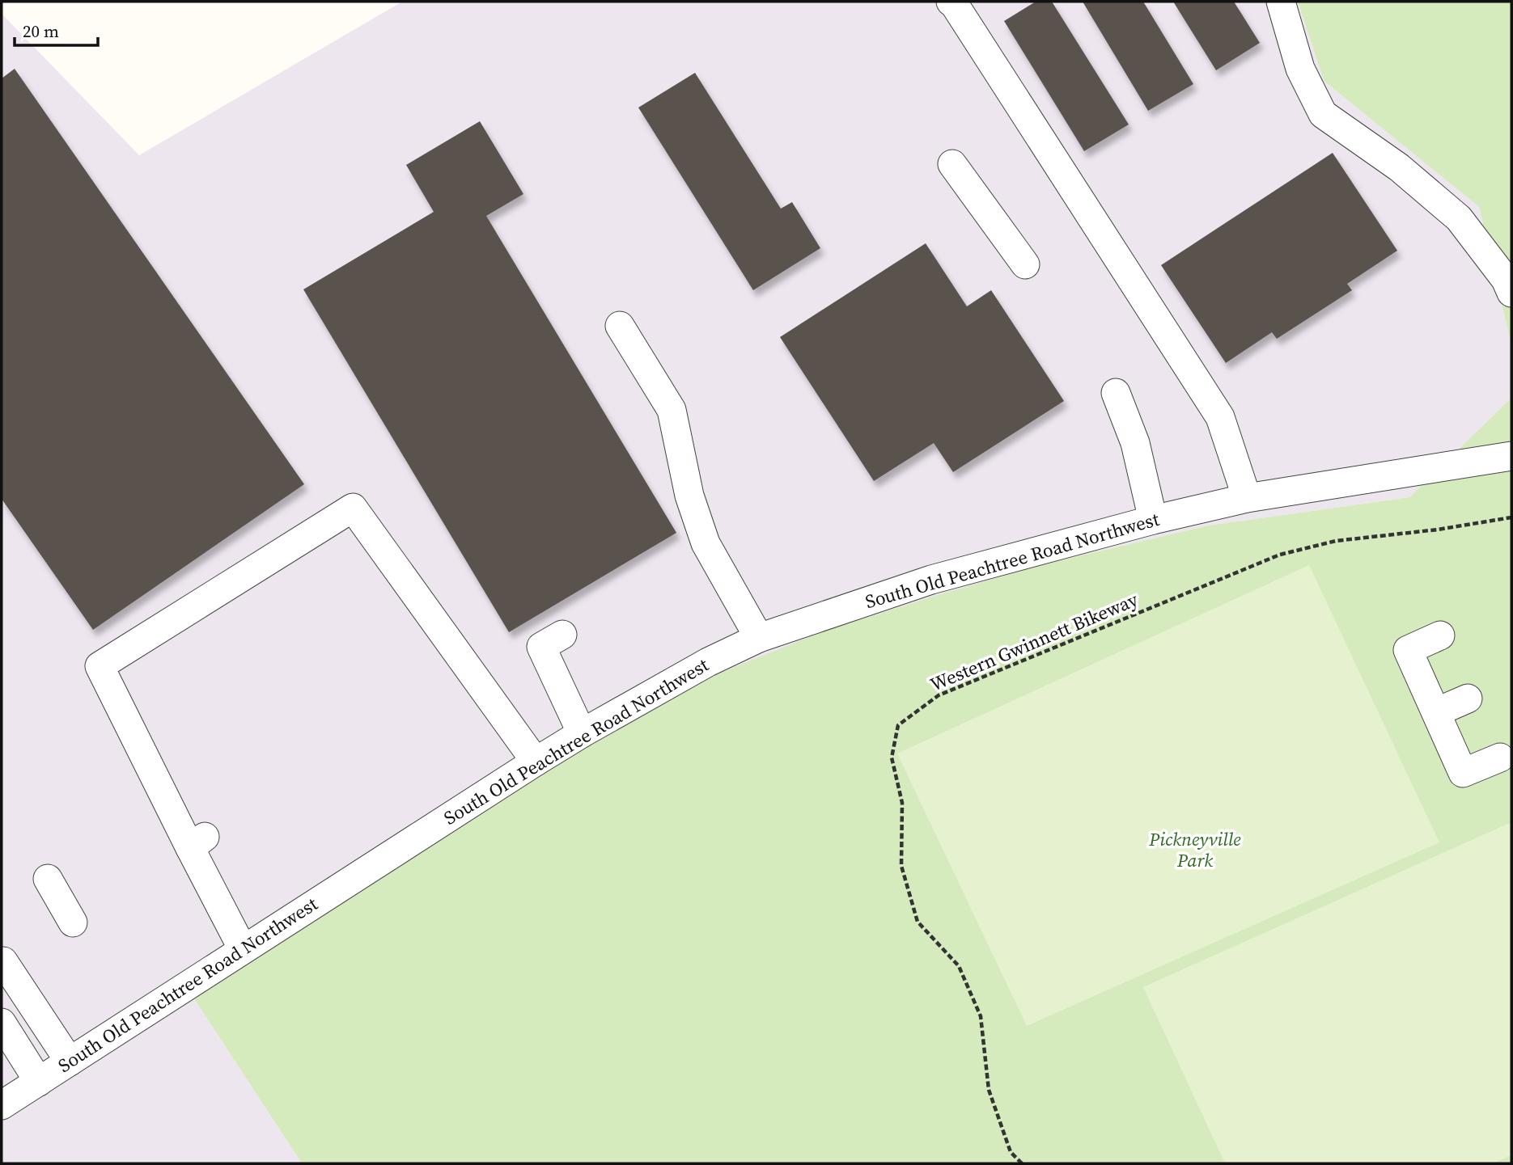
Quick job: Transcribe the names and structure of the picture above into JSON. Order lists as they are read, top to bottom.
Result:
{
  "streets": {
    "street": ["South Old Peachtree Road Northwest"],
    "path": ["Western Gwinnett Bikeway"]
  },
  "parks": ["Pickneyville Park"],
  "scale_bar": "20 m"
}
